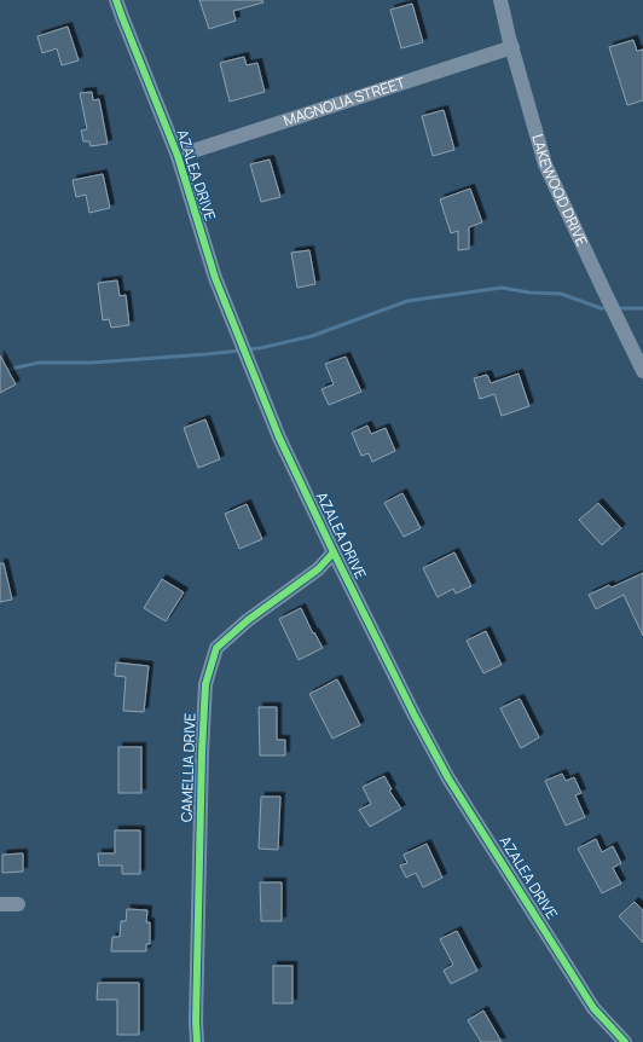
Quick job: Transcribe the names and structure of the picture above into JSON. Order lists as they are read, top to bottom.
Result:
{
  "streets": {
    "street": [
      "MAGNOLIA STREET",
      "AZALEA DRIVE",
      "LAKEWOOD DRIVE",
      "CAMELLIA DRIVE"
    ]
  },
  "crossings": [
    ["MAGNOLIA STREET", "AZALEA DRIVE"],
    ["MAGNOLIA STREET", "LAKEWOOD DRIVE"],
    ["AZALEA DRIVE", "CAMELLIA DRIVE"]
  ]
}
